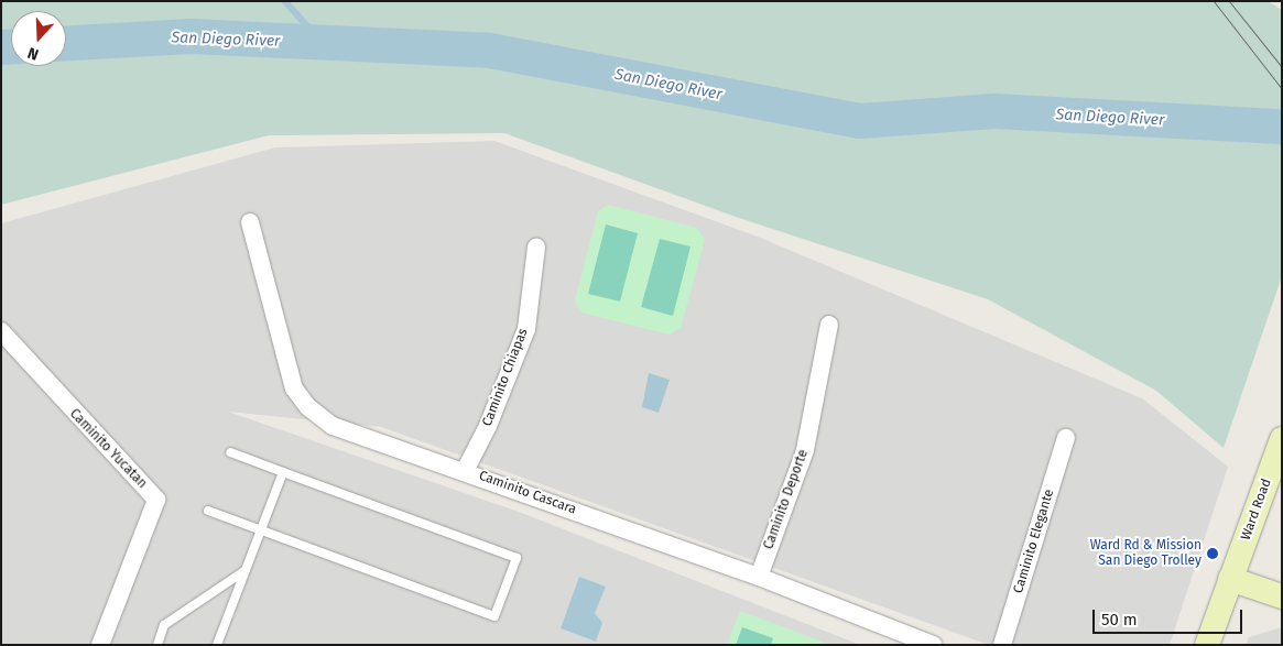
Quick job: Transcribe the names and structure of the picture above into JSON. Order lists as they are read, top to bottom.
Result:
{
  "streets": {
    "main road": ["Ward Road"],
    "street": [
      "Caminito Chiapas",
      "Caminito Yucatan",
      "Caminito Cascara",
      "Caminito Deporte",
      "Caminito Elegante"
    ]
  },
  "crossings": [
    ["Caminito Chiapas", "Caminito Cascara"],
    ["Caminito Cascara", "Caminito Deporte"]
  ],
  "water": ["San Diego River"],
  "places": ["Ward Rd & Mission San Diego Trolley"],
  "scale_bar": "50 m",
  "north": "bottom"
}
